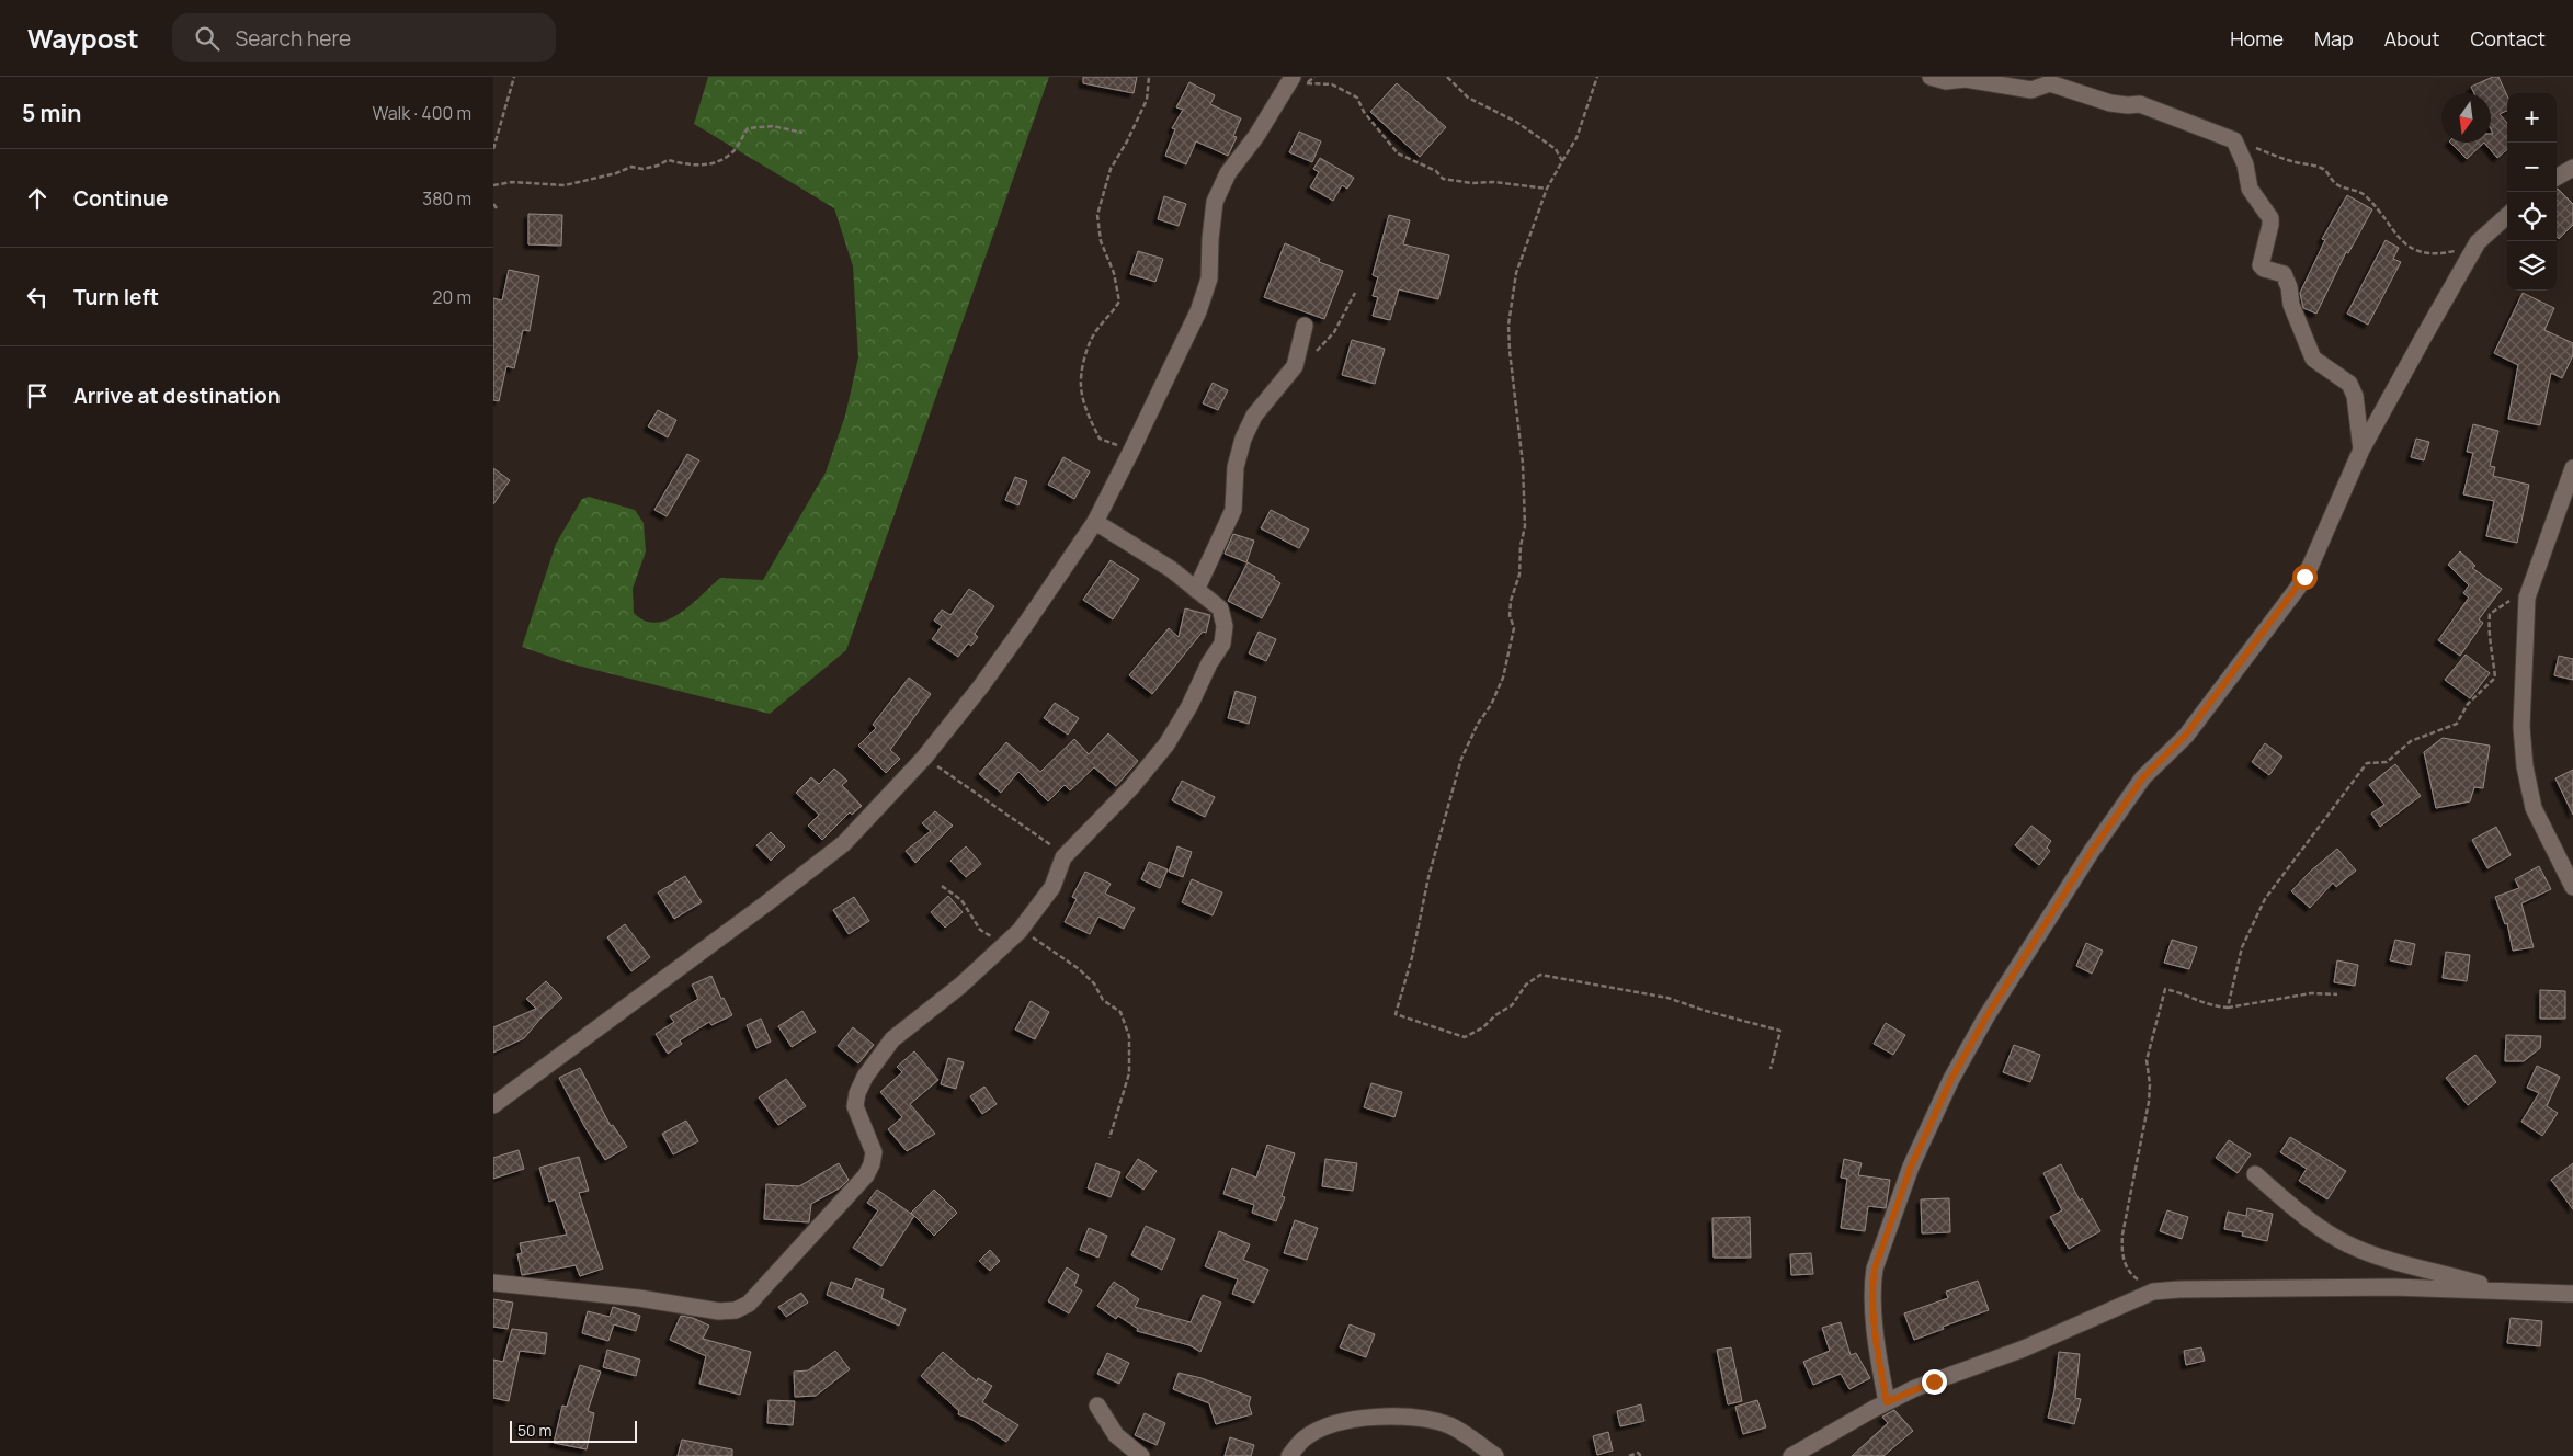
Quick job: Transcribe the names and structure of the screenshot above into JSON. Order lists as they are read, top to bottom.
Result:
{
  "scale_bar": "50 m",
  "north": "bottom",
  "page": {
    "header": "Waypost",
    "search": "Search here",
    "nav": [
      "Home",
      "Map",
      "About",
      "Contact"
    ],
    "heading": ["5 min", "Walk · 400 m"],
    "map_buttons": ["+", "−"],
    "list": [
      ["Continue", "380 m"],
      ["Turn left", "20 m"],
      "Arrive at destination"
    ],
    "scale": "50 m"
  }
}
